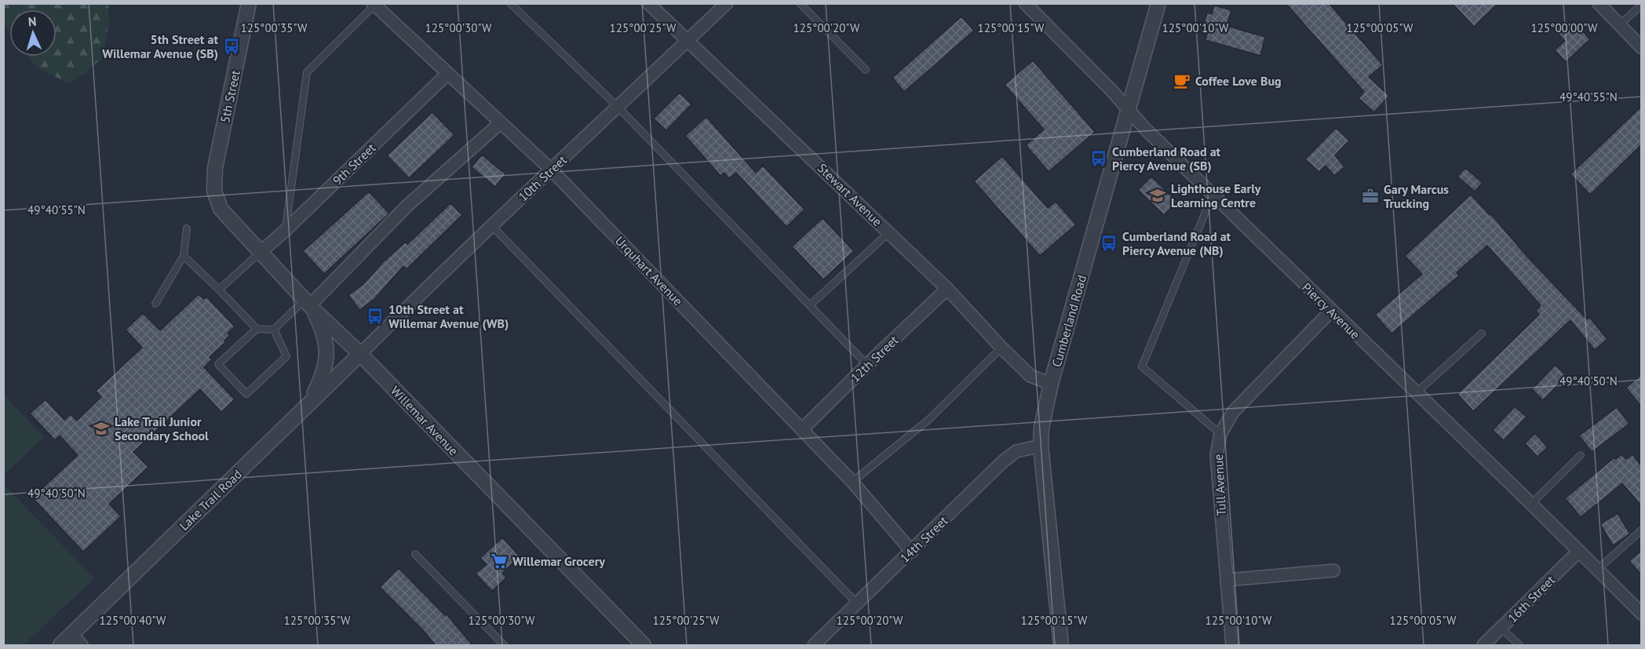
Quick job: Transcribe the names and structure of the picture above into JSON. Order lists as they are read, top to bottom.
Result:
{
  "streets": {
    "street": [
      "5th Street",
      "9th Street",
      "10th Street",
      "Stewart Avenue",
      "Urquhart Avenue",
      "Piercy Avenue",
      "Cumberland Road",
      "12th Street",
      "Willemar Avenue",
      "Tull Avenue",
      "Lake Trail Road",
      "14th Street",
      "16th Street"
    ]
  },
  "crossings": [
    ["5th Street", "Willemar Avenue"],
    ["9th Street", "Urquhart Avenue"],
    ["9th Street", "Willemar Avenue"],
    ["10th Street", "Stewart Avenue"],
    ["10th Street", "Urquhart Avenue"],
    ["10th Street", "Willemar Avenue"],
    ["10th Street", "Lake Trail Road"],
    ["Stewart Avenue", "Cumberland Road"],
    ["Stewart Avenue", "12th Street"],
    ["Urquhart Avenue", "12th Street"],
    ["Urquhart Avenue", "14th Street"],
    ["Piercy Avenue", "Cumberland Road"],
    ["Piercy Avenue", "Tull Avenue"],
    ["Piercy Avenue", "16th Street"],
    ["Cumberland Road", "14th Street"],
    ["Willemar Avenue", "Lake Trail Road"]
  ],
  "places": {
    "bus stop": [
      "5th Street at Willemar Avenue (SB)",
      "Cumberland Road at Piercy Avenue (SB)",
      "Cumberland Road at Piercy Avenue (NB)",
      "10th Street at Willemar Avenue (WB)"
    ],
    "cafe": ["Coffee Love Bug"],
    "school or university": ["Lighthouse Early Learning Centre", "Lake Trail Junior Secondary School"],
    "office": ["Gary Marcus Trucking"],
    "supermarket": ["Willemar Grocery"]
  },
  "north": "top",
  "coordinates": [
    "125°00'35\"W",
    "125°00'30\"W",
    "125°00'25\"W",
    "125°00'20\"W",
    "125°00'15\"W",
    "125°00'10\"W",
    "125°00'05\"W",
    "125°00'00\"W",
    "49°40'55\"N",
    "49°40'50\"N",
    "125°00'40\"W"
  ]
}
